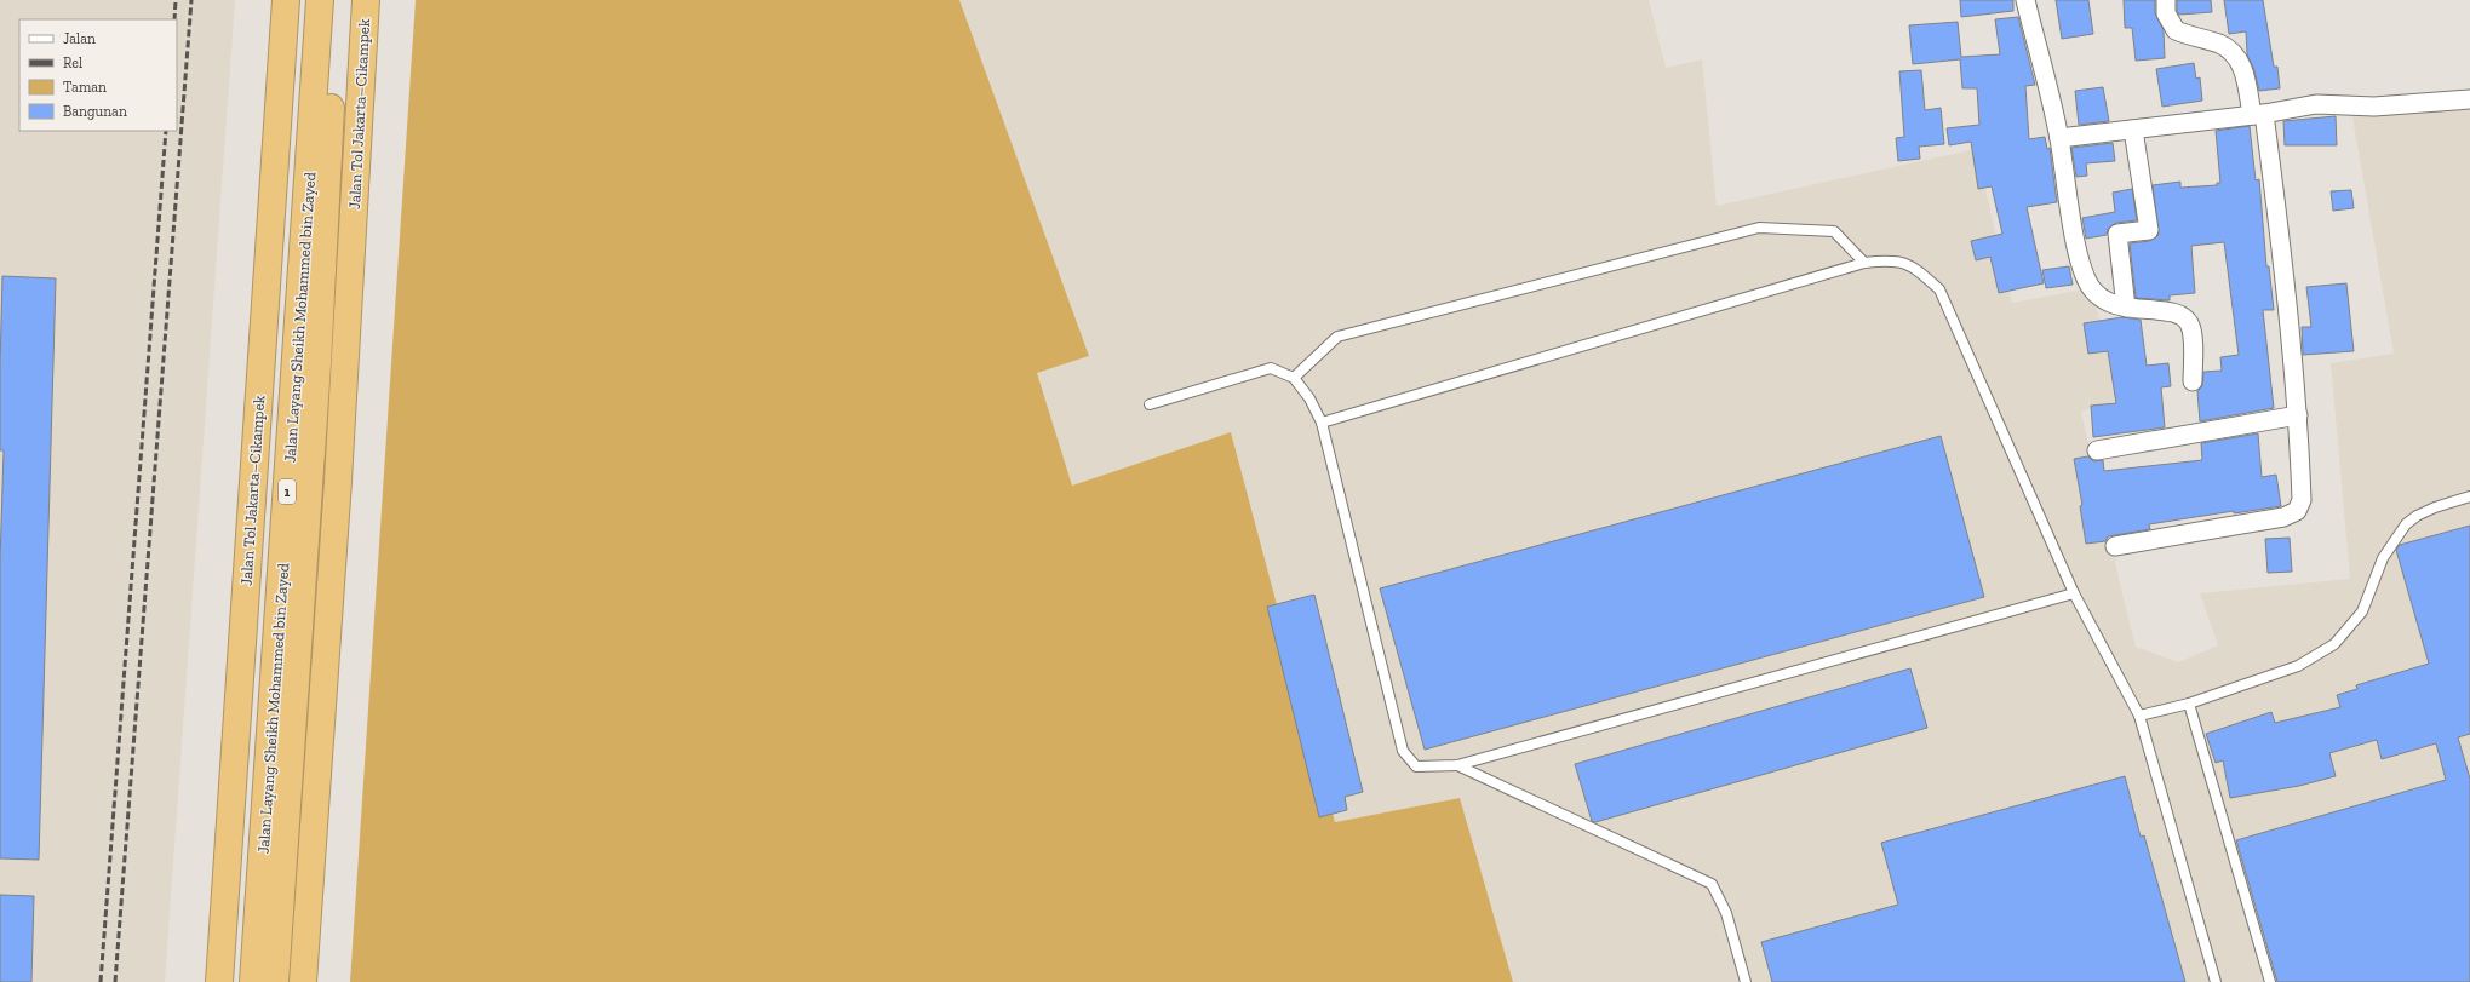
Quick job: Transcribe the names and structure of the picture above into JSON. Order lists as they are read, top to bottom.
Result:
{
  "streets": {
    "highway": ["Jalan Tol Jakarta–Cikampek", "Jalan Layang Sheikh Mohammed bin Zayed", "1"]
  },
  "legend": [
    "Jalan",
    "Rel",
    "Taman",
    "Bangunan"
  ]
}
